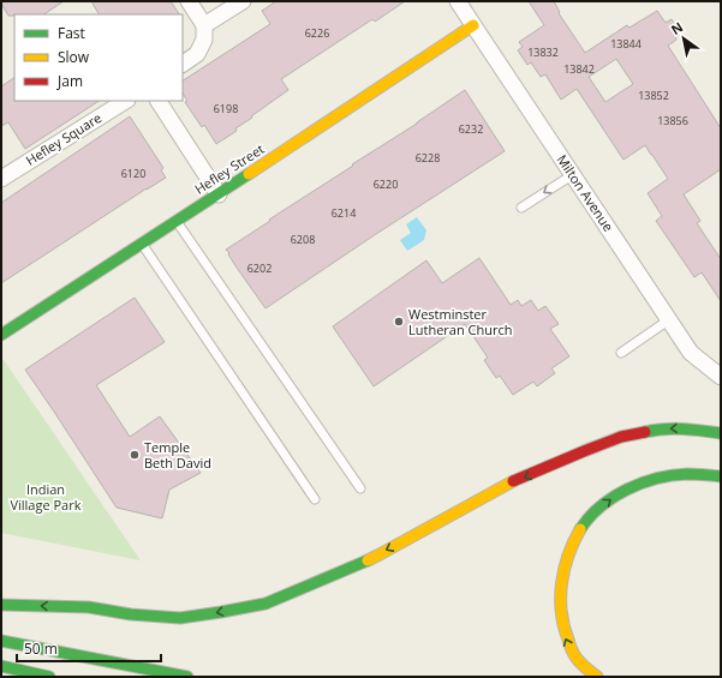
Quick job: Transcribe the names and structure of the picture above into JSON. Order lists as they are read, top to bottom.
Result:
{
  "streets": {
    "main road": ["Hefley Street"],
    "street": ["Hefley Square", "Milton Avenue"]
  },
  "crossings": [
    ["Hefley Street", "Milton Avenue"]
  ],
  "parks": ["Indian Village Park"],
  "places": ["Westminster Lutheran Church", "Temple Beth David"],
  "house_numbers": [
    "6226",
    "13844",
    "13832",
    "13842",
    "13852",
    "6198",
    "13856",
    "6232",
    "6228",
    "6120",
    "6220",
    "6214",
    "6208",
    "6202"
  ],
  "legend": ["Fast", "Slow", "Jam"],
  "scale_bar": "50 m",
  "north": "top left"
}
